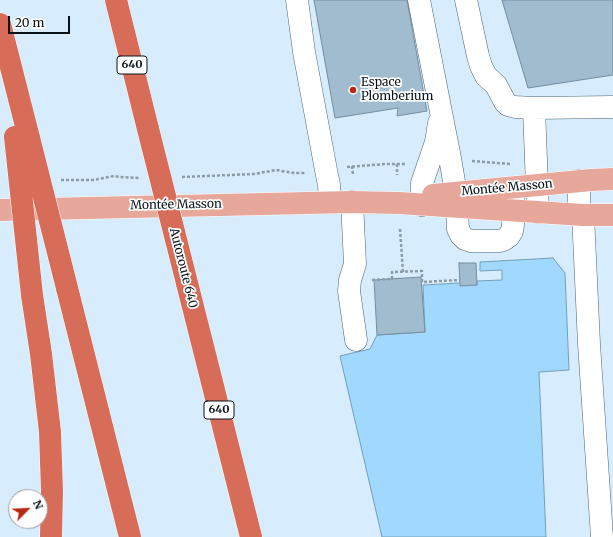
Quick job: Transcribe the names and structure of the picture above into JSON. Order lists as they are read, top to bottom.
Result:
{
  "streets": {
    "highway": ["640", "Autoroute 640"],
    "main road": ["Montée Masson"]
  },
  "places": ["Espace Plomberium"],
  "scale_bar": "20 m",
  "north": "top right"
}
